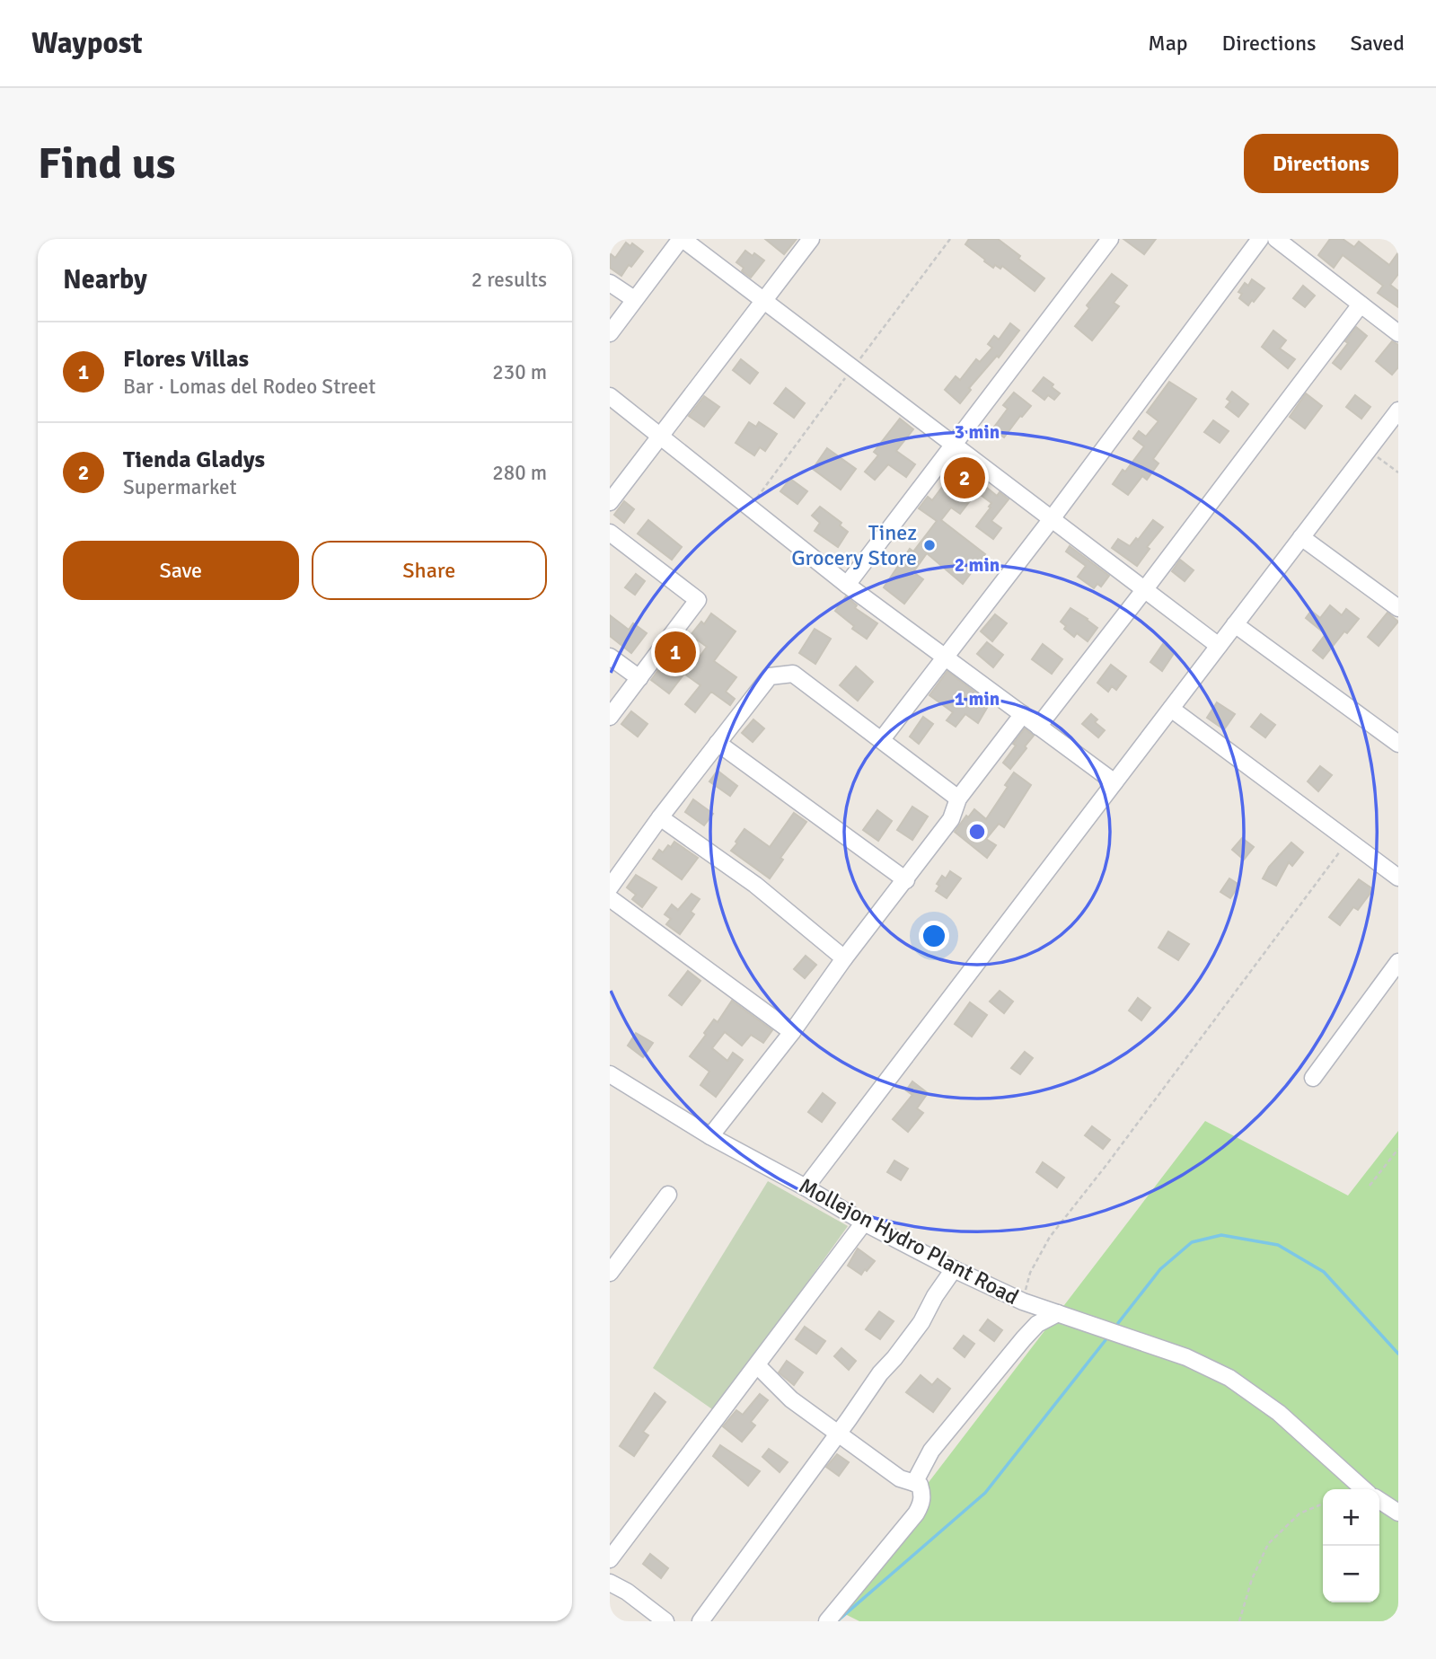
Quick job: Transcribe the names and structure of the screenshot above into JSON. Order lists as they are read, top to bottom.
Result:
{
  "streets": {
    "street": ["Mollejon Hydro Plant Road"]
  },
  "places": ["Tinez Grocery Store"],
  "page": {
    "header": "Waypost",
    "nav": ["Map", "Directions", "Saved"],
    "buttons": [
      "Directions",
      ["Save", "Share"]
    ],
    "title": "Find us",
    "heading": ["Nearby", "2 results"],
    "list": [
      {
        "mark": "1",
        "name": "Flores Villas",
        "note": "Bar · Lomas del Rodeo Street",
        "value": "230 m"
      },
      {
        "mark": "2",
        "name": "Tienda Gladys",
        "note": "Supermarket",
        "value": "280 m"
      }
    ],
    "pins": ["2", "1"],
    "map_buttons": ["+", "−"]
  },
  "rings": ["3 min", "2 min", "1 min"]
}
